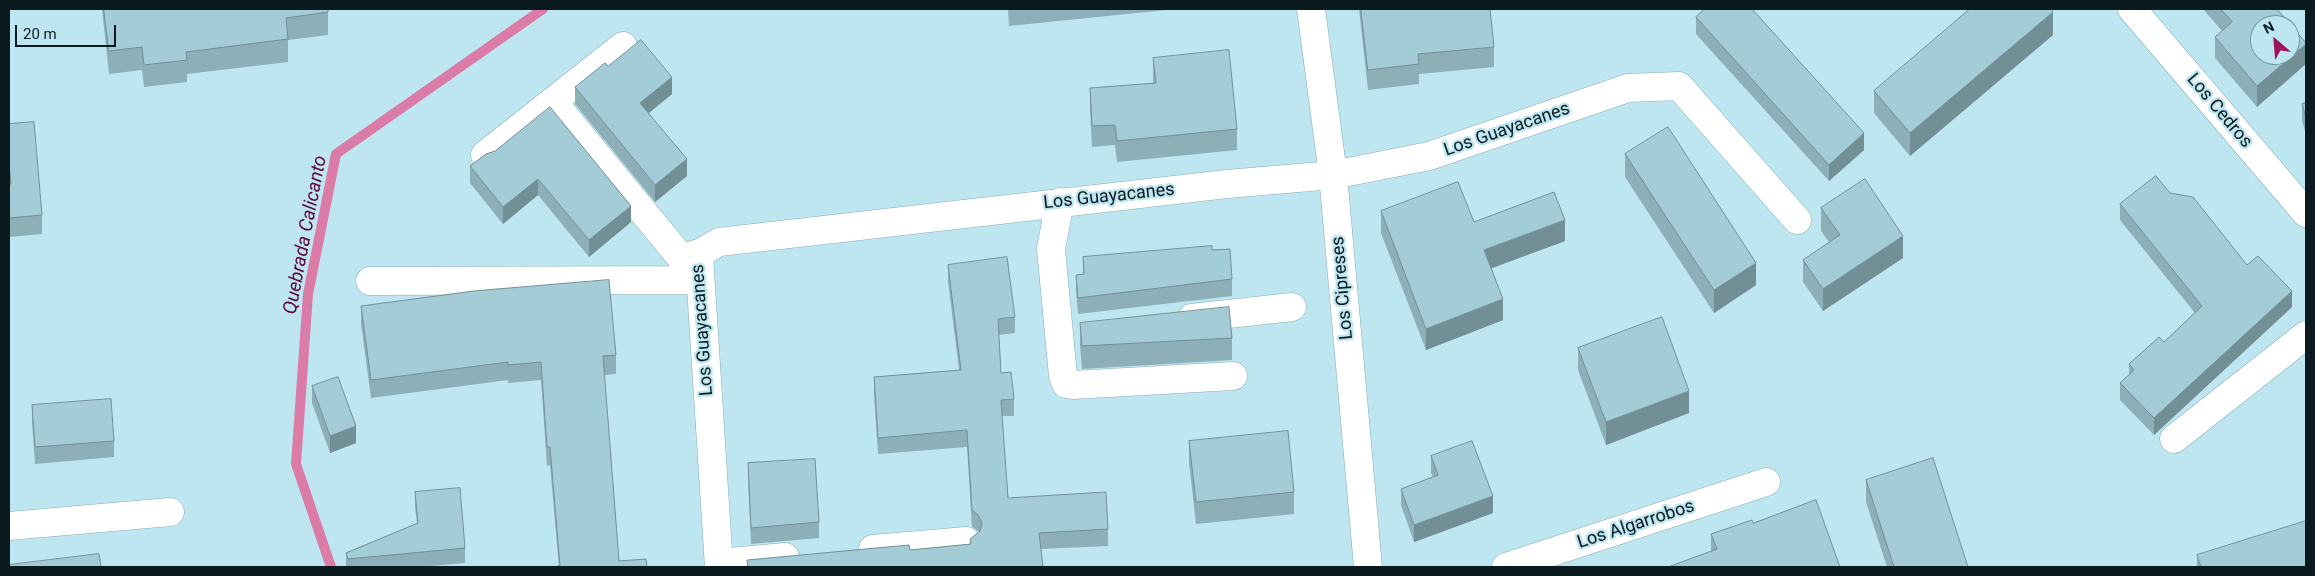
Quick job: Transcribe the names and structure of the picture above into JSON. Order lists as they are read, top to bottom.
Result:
{
  "streets": {
    "street": [
      "Los Cedros",
      "Los Guayacanes",
      "Los Cipreses",
      "Los Algarrobos"
    ]
  },
  "crossings": [
    ["Los Guayacanes", "Los Cipreses"]
  ],
  "water": ["Quebrada Calicanto"],
  "scale_bar": "20 m",
  "north": "top left"
}
